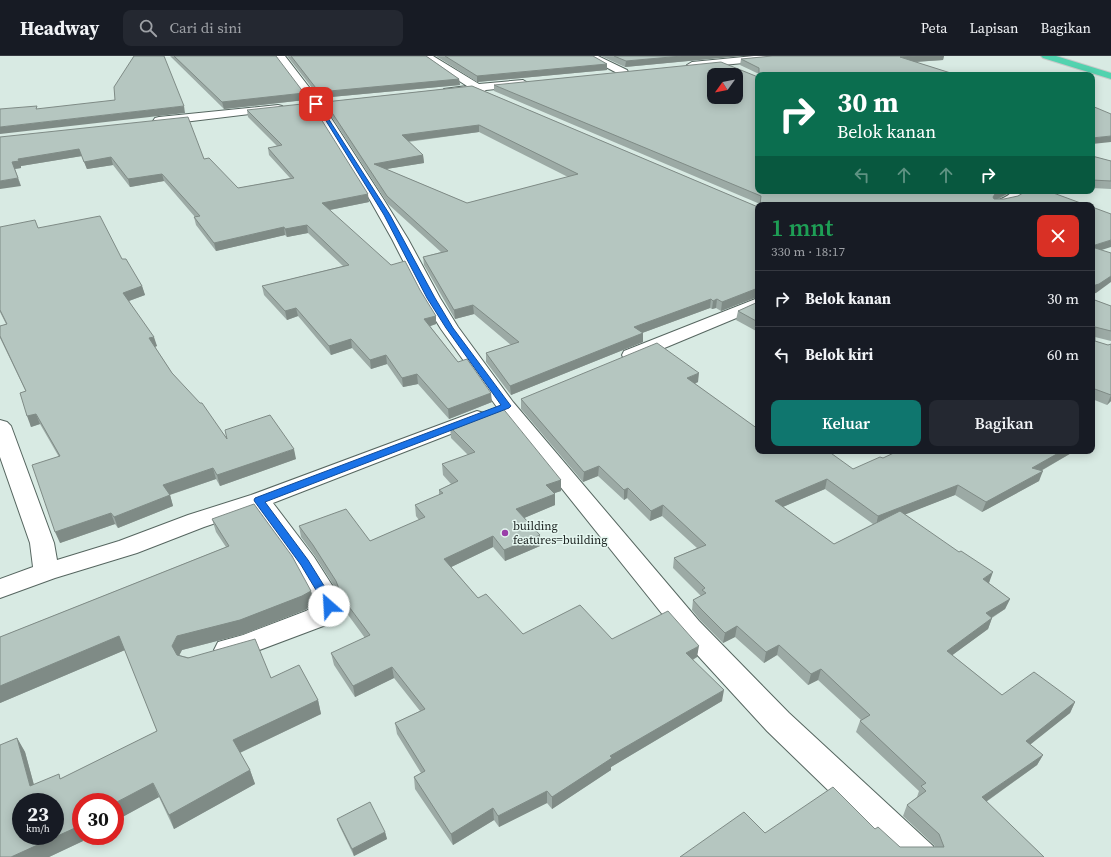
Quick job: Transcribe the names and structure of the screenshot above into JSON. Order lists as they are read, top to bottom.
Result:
{
  "places": ["building features=building"],
  "north": "bottom left",
  "page": {
    "header": "Headway",
    "search": "Cari di sini",
    "nav": ["Peta", "Lapisan", "Bagikan"],
    "turn": ["30 m", "Belok kanan"],
    "heading": ["1 mnt", "330 m · 18:17"],
    "list": [
      {
        "name": "Belok kanan",
        "value": "30 m"
      },
      {
        "name": "Belok kiri",
        "value": "60 m"
      }
    ],
    "buttons": ["Keluar", "Bagikan"],
    "speed": "23 km/h",
    "limit": "30"
  }
}
